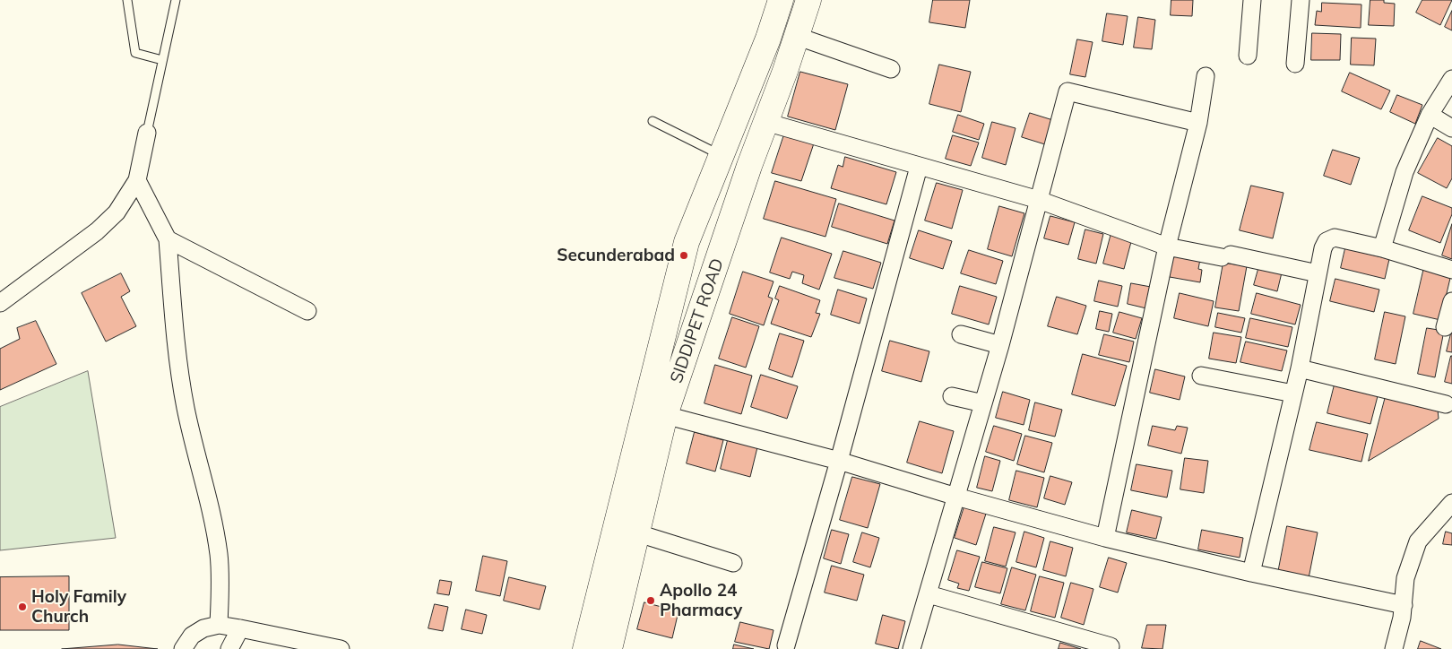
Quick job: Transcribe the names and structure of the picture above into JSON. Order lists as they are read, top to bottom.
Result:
{
  "streets": {
    "main road": ["SIDDIPET ROAD"]
  },
  "places": ["Secunderabad", "Apollo 24 Pharmacy", "Holy Family Church"]
}
